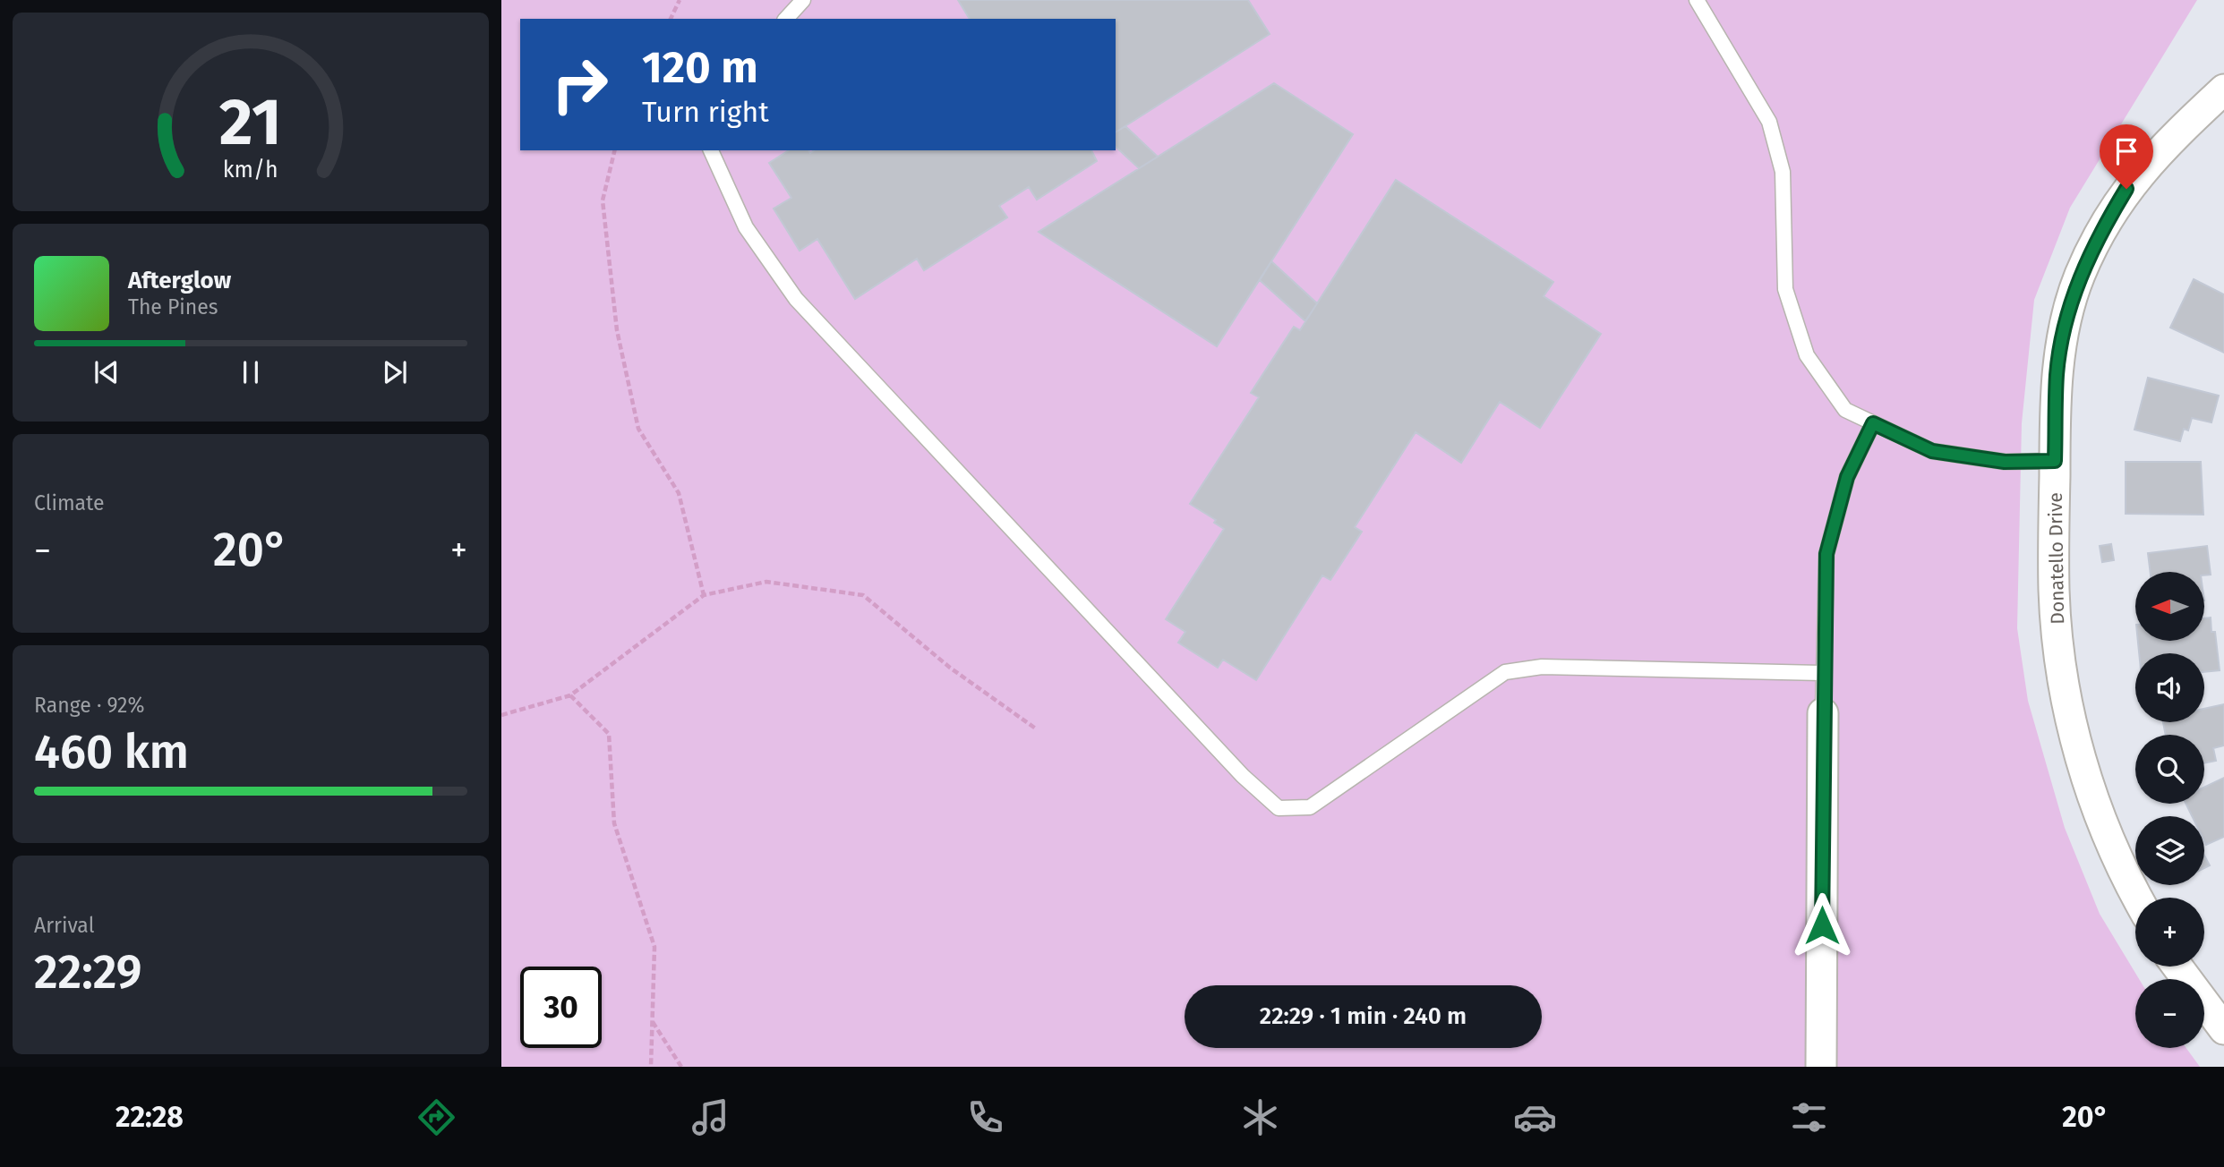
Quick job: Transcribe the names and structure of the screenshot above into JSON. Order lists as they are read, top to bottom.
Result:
{
  "streets": {
    "street": ["Donatello Drive"]
  },
  "north": "left",
  "page": {
    "turn": ["120 m", "Turn right"],
    "song": ["Afterglow", "The Pines"],
    "tile": [
      "Climate",
      ["Range · 92%", "460 km"],
      ["Arrival", "22:29"]
    ],
    "heat": ["−", "20°", "+"],
    "map_buttons": ["+", "−"],
    "limit": "30",
    "trip": "22:29 · 1 min · 240 m",
    "tabs": ["22:28", "20°"],
    "gauge": ["21", "km/h"]
  }
}
